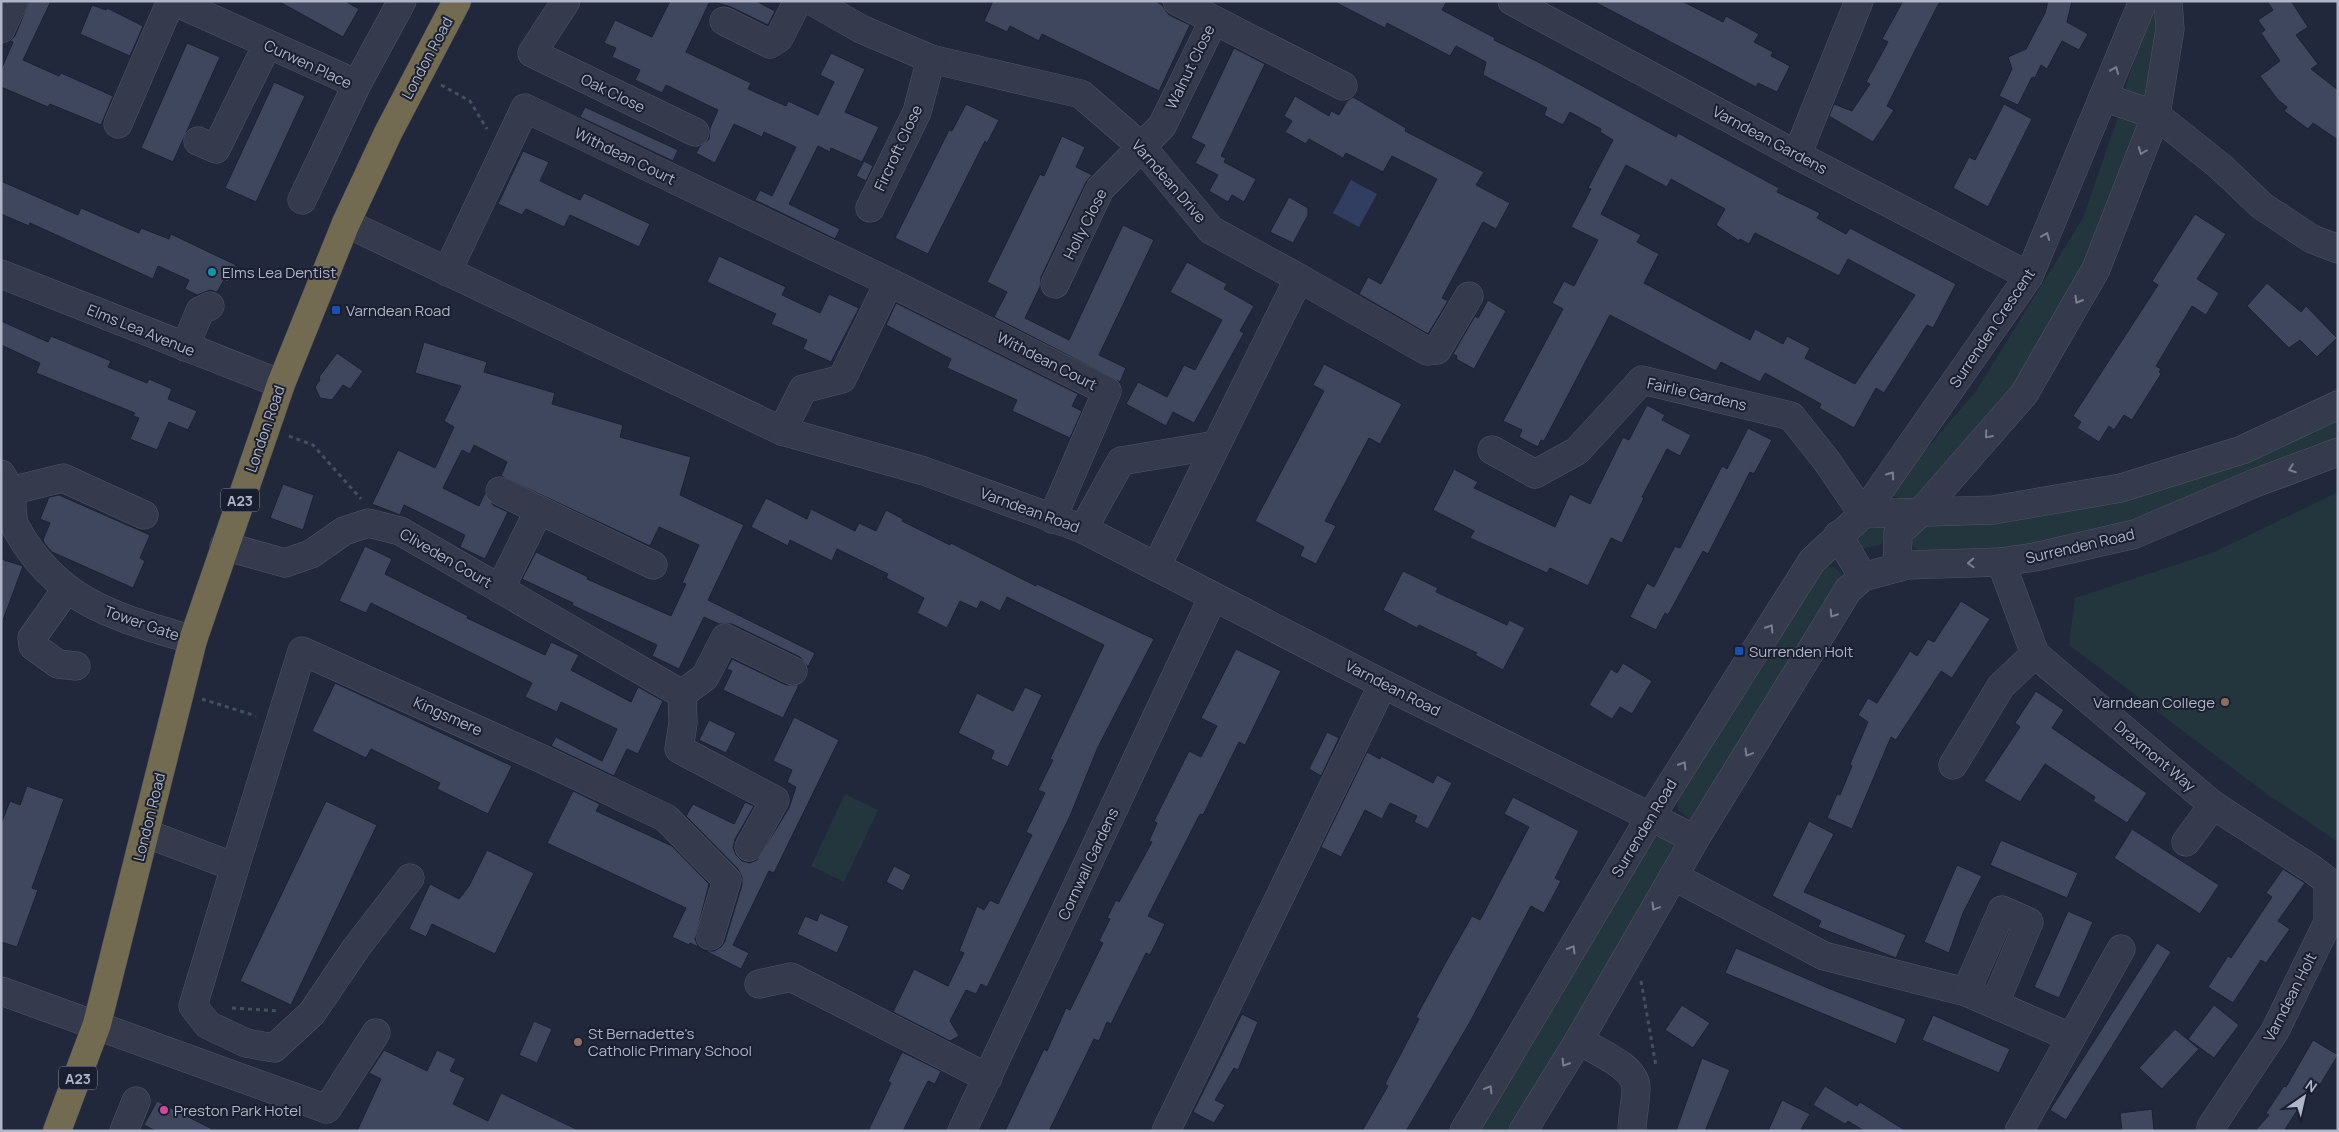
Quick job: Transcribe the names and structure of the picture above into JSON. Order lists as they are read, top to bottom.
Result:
{
  "streets": {
    "highway": ["London Road", "A23"],
    "street": [
      "Curwen Place",
      "Walnut Close",
      "Oak Close",
      "Varndean Gardens",
      "Fircroft Close",
      "Withdean Court",
      "Varndean Drive",
      "Holly Close",
      "Surrenden Crescent",
      "Elms Lea Avenue",
      "Fairlie Gardens",
      "Varndean Road",
      "Surrenden Road",
      "Cliveden Court",
      "Tower Gate",
      "Kingsmere",
      "Draxmont Way",
      "Cornwall Gardens",
      "Varndean Holt"
    ]
  },
  "crossings": [
    ["London Road", "Elms Lea Avenue"],
    ["London Road", "A23"],
    ["London Road", "Varndean Road"],
    ["London Road", "Tower Gate"],
    ["Walnut Close", "Varndean Drive"],
    ["Walnut Close", "Holly Close"],
    ["Varndean Gardens", "Surrenden Crescent"],
    ["Fircroft Close", "Varndean Drive"],
    ["Withdean Court", "Varndean Road"],
    ["Varndean Drive", "Holly Close"],
    ["Surrenden Crescent", "Fairlie Gardens"],
    ["Surrenden Crescent", "Surrenden Road"],
    ["Fairlie Gardens", "Surrenden Road"],
    ["Varndean Road", "Surrenden Road"],
    ["Varndean Road", "Cornwall Gardens"],
    ["Draxmont Way", "Varndean Holt"]
  ],
  "places": {
    "other": [
      "Elms Lea Dentist",
      "Varndean College",
      "St Bernadette's Catholic Primary School",
      "Preston Park Hotel"
    ],
    "transit": ["Varndean Road", "Surrenden Holt"]
  },
  "north": "top right"
}
